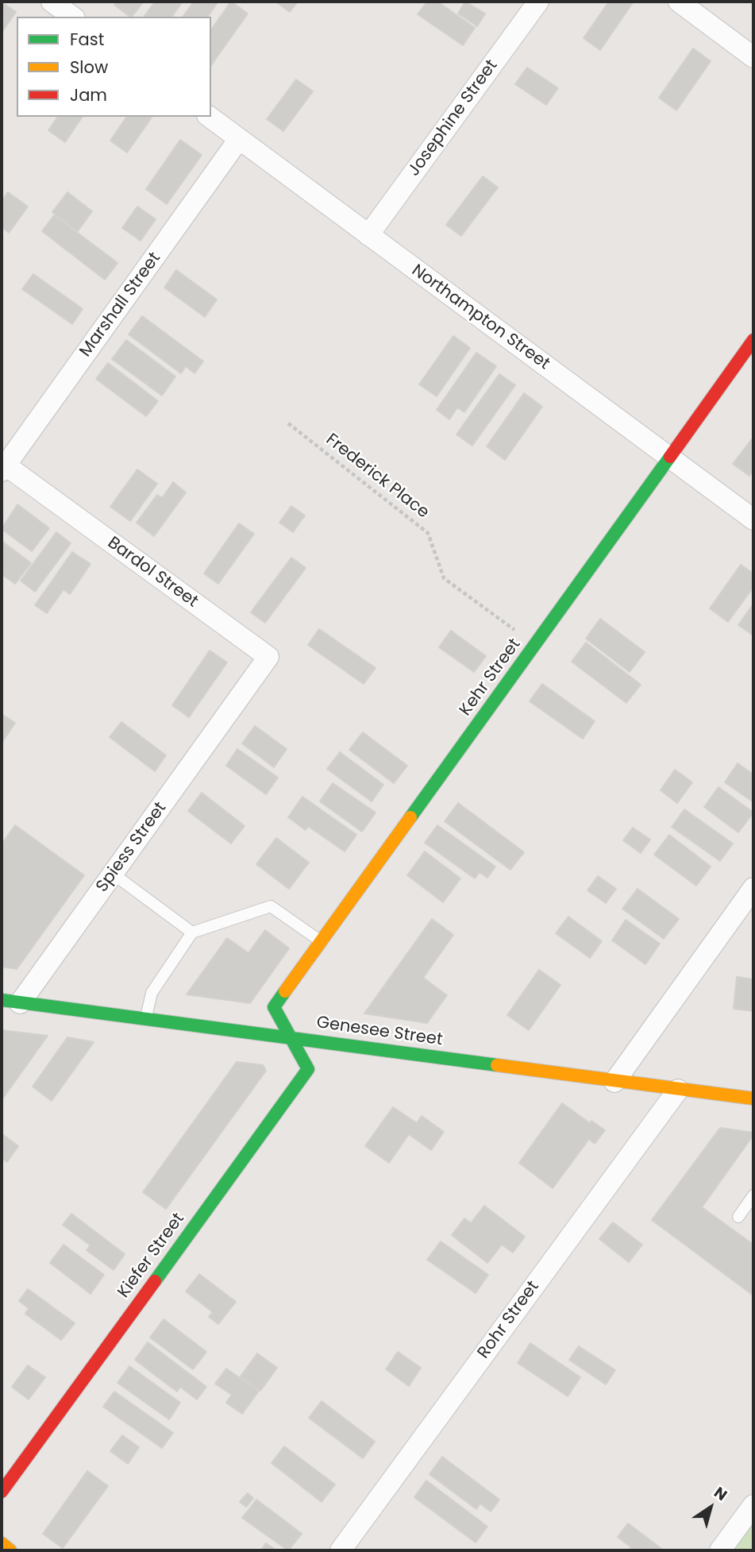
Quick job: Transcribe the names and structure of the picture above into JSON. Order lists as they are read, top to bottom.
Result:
{
  "streets": {
    "street": [
      "Josephine Street",
      "Marshall Street",
      "Northampton Street",
      "Bardol Street",
      "Kehr Street",
      "Spiess Street",
      "Genesee Street",
      "Kiefer Street",
      "Rohr Street"
    ],
    "path": ["Frederick Place"]
  },
  "crossings": [
    ["Josephine Street", "Northampton Street"],
    ["Marshall Street", "Northampton Street"],
    ["Marshall Street", "Bardol Street"],
    ["Northampton Street", "Kehr Street"],
    ["Frederick Place", "Kehr Street"],
    ["Bardol Street", "Spiess Street"],
    ["Kehr Street", "Genesee Street"],
    ["Kehr Street", "Kiefer Street"],
    ["Spiess Street", "Genesee Street"],
    ["Genesee Street", "Kiefer Street"],
    ["Genesee Street", "Rohr Street"]
  ],
  "legend": ["Fast", "Slow", "Jam"],
  "north": "top right"
}
